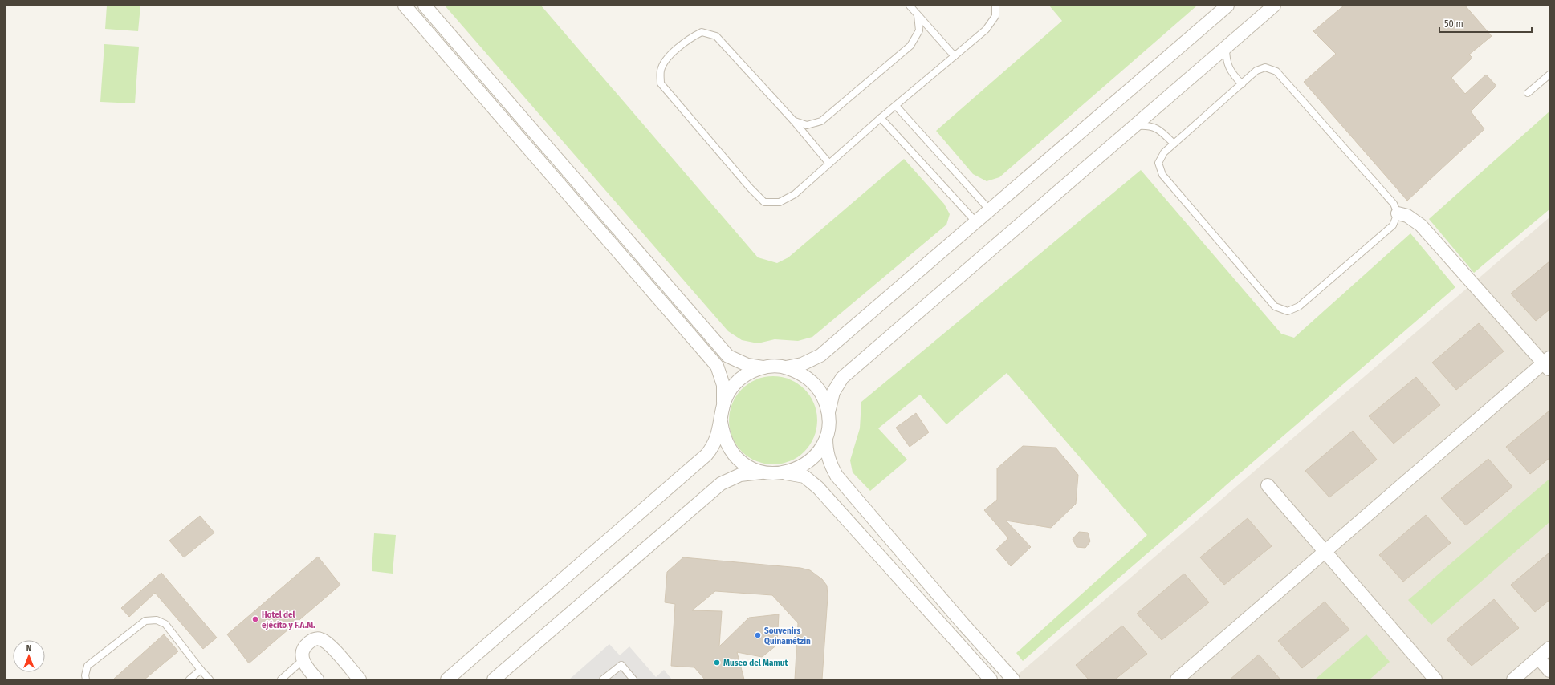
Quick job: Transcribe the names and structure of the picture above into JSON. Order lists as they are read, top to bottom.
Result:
{
  "places": ["Hotel del ejécito y F.A.M.", "Souvenirs Quinamétzin", "Museo del Mamut"],
  "scale_bar": "50 m",
  "north": "top"
}
